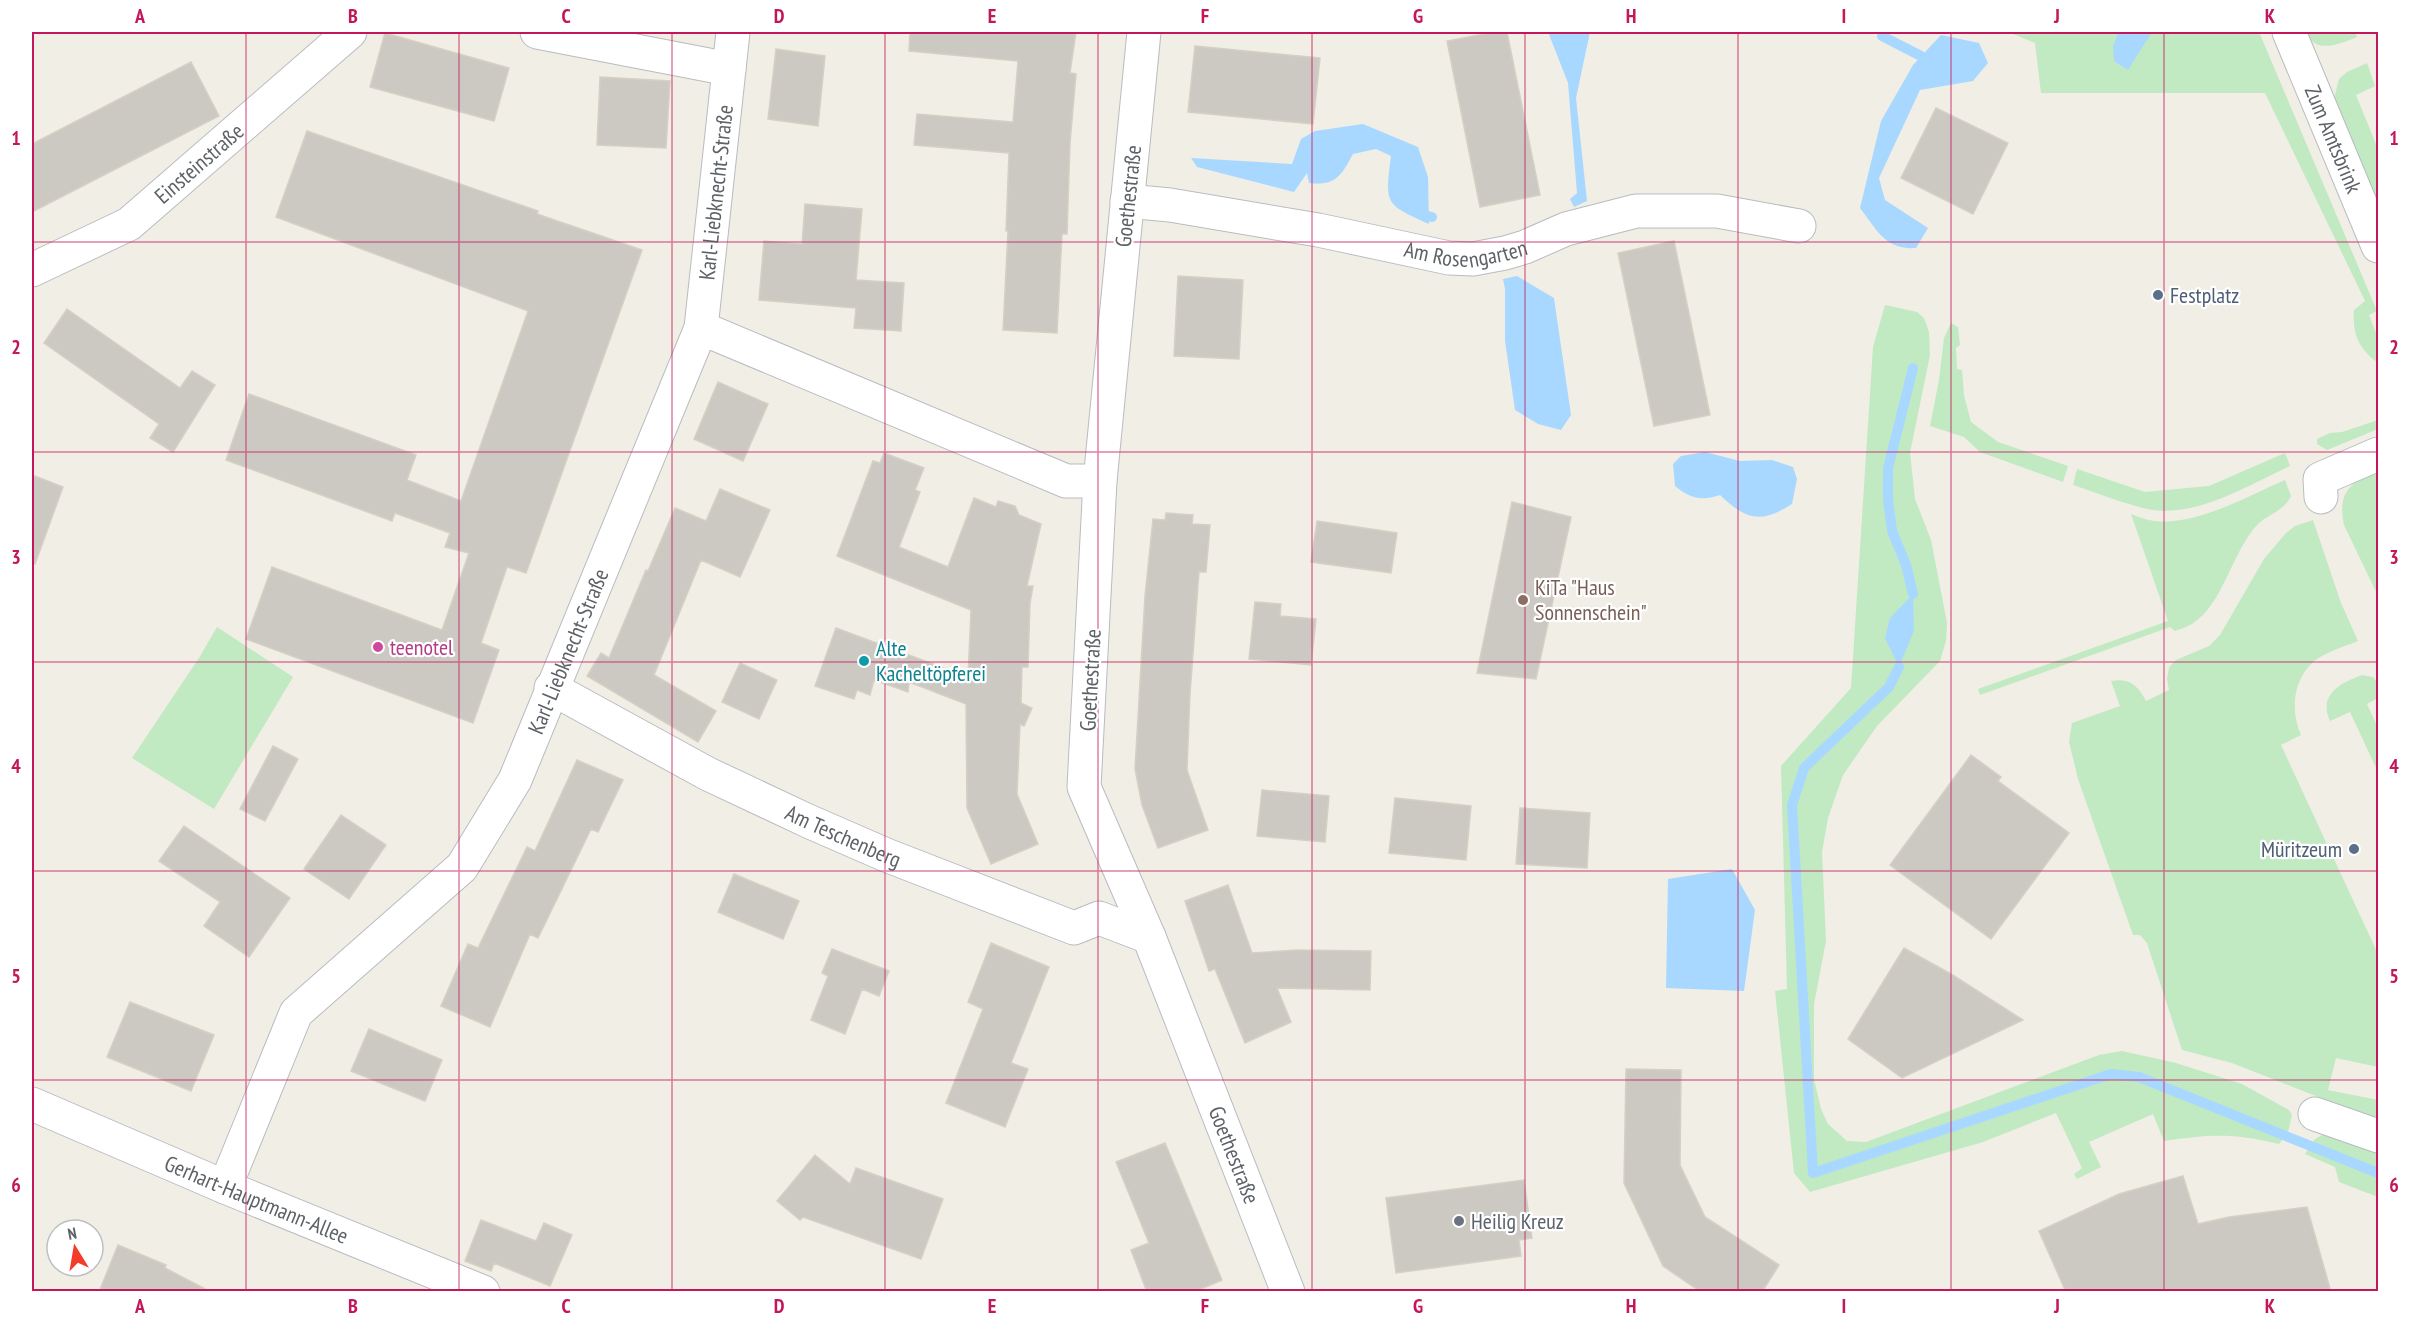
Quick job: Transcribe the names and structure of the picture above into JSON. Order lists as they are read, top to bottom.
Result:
{
  "streets": {
    "street": [
      "Zum Amtsbrink",
      "Einsteinstraße",
      "Karl-Liebknecht-Straße",
      "Goethestraße",
      "Am Rosengarten",
      "Am Teschenberg",
      "Gerhart-Hauptmann-Allee"
    ]
  },
  "crossings": [
    ["Karl-Liebknecht-Straße", "Am Teschenberg"],
    ["Karl-Liebknecht-Straße", "Gerhart-Hauptmann-Allee"],
    ["Goethestraße", "Am Rosengarten"],
    ["Goethestraße", "Am Teschenberg"]
  ],
  "places": [
    "Festplatz",
    "KiTa \"Haus Sonnenschein\"",
    "teenotel",
    "Alte Kacheltöpferei",
    "Müritzeum",
    "Heilig Kreuz"
  ],
  "north": "top",
  "grid": {
    "columns": [
      "A",
      "B",
      "C",
      "D",
      "E",
      "F",
      "G",
      "H",
      "I",
      "J",
      "K"
    ],
    "rows": [
      "1",
      "2",
      "3",
      "4",
      "5",
      "6"
    ]
  }
}
